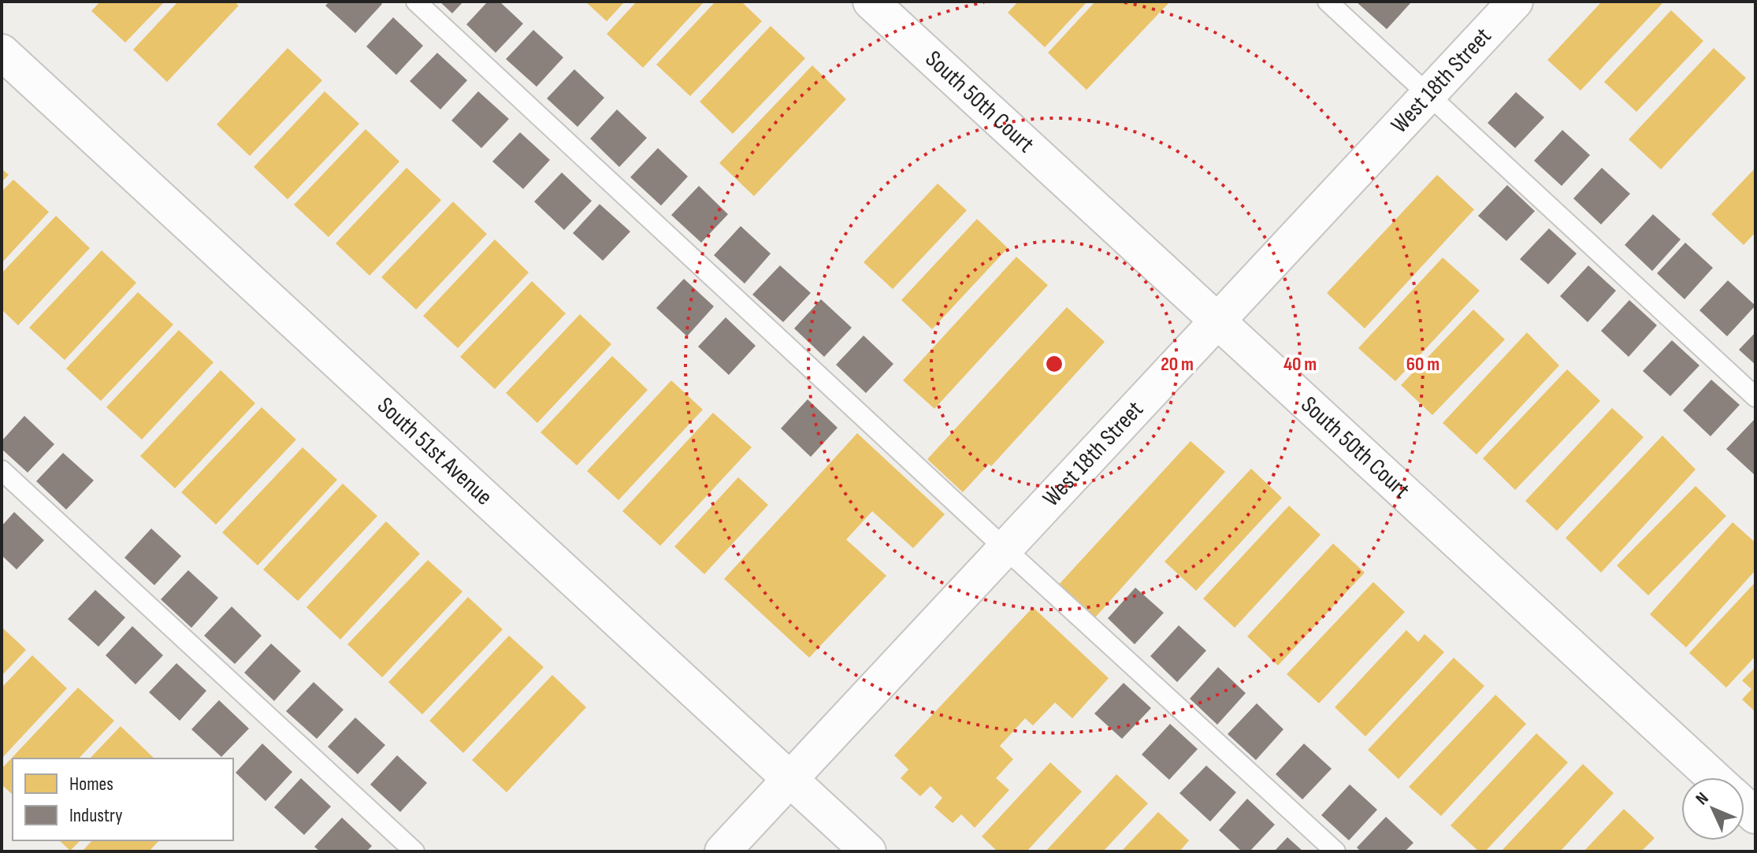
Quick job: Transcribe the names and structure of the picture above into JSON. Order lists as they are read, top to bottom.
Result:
{
  "streets": {
    "street": ["West 18th Street", "South 50th Court", "South 51st Avenue"]
  },
  "crossings": [
    ["West 18th Street", "South 50th Court"],
    ["West 18th Street", "South 51st Avenue"]
  ],
  "legend": ["Homes", "Industry"],
  "north": "top left",
  "rings": ["20 m", "40 m", "60 m"]
}
